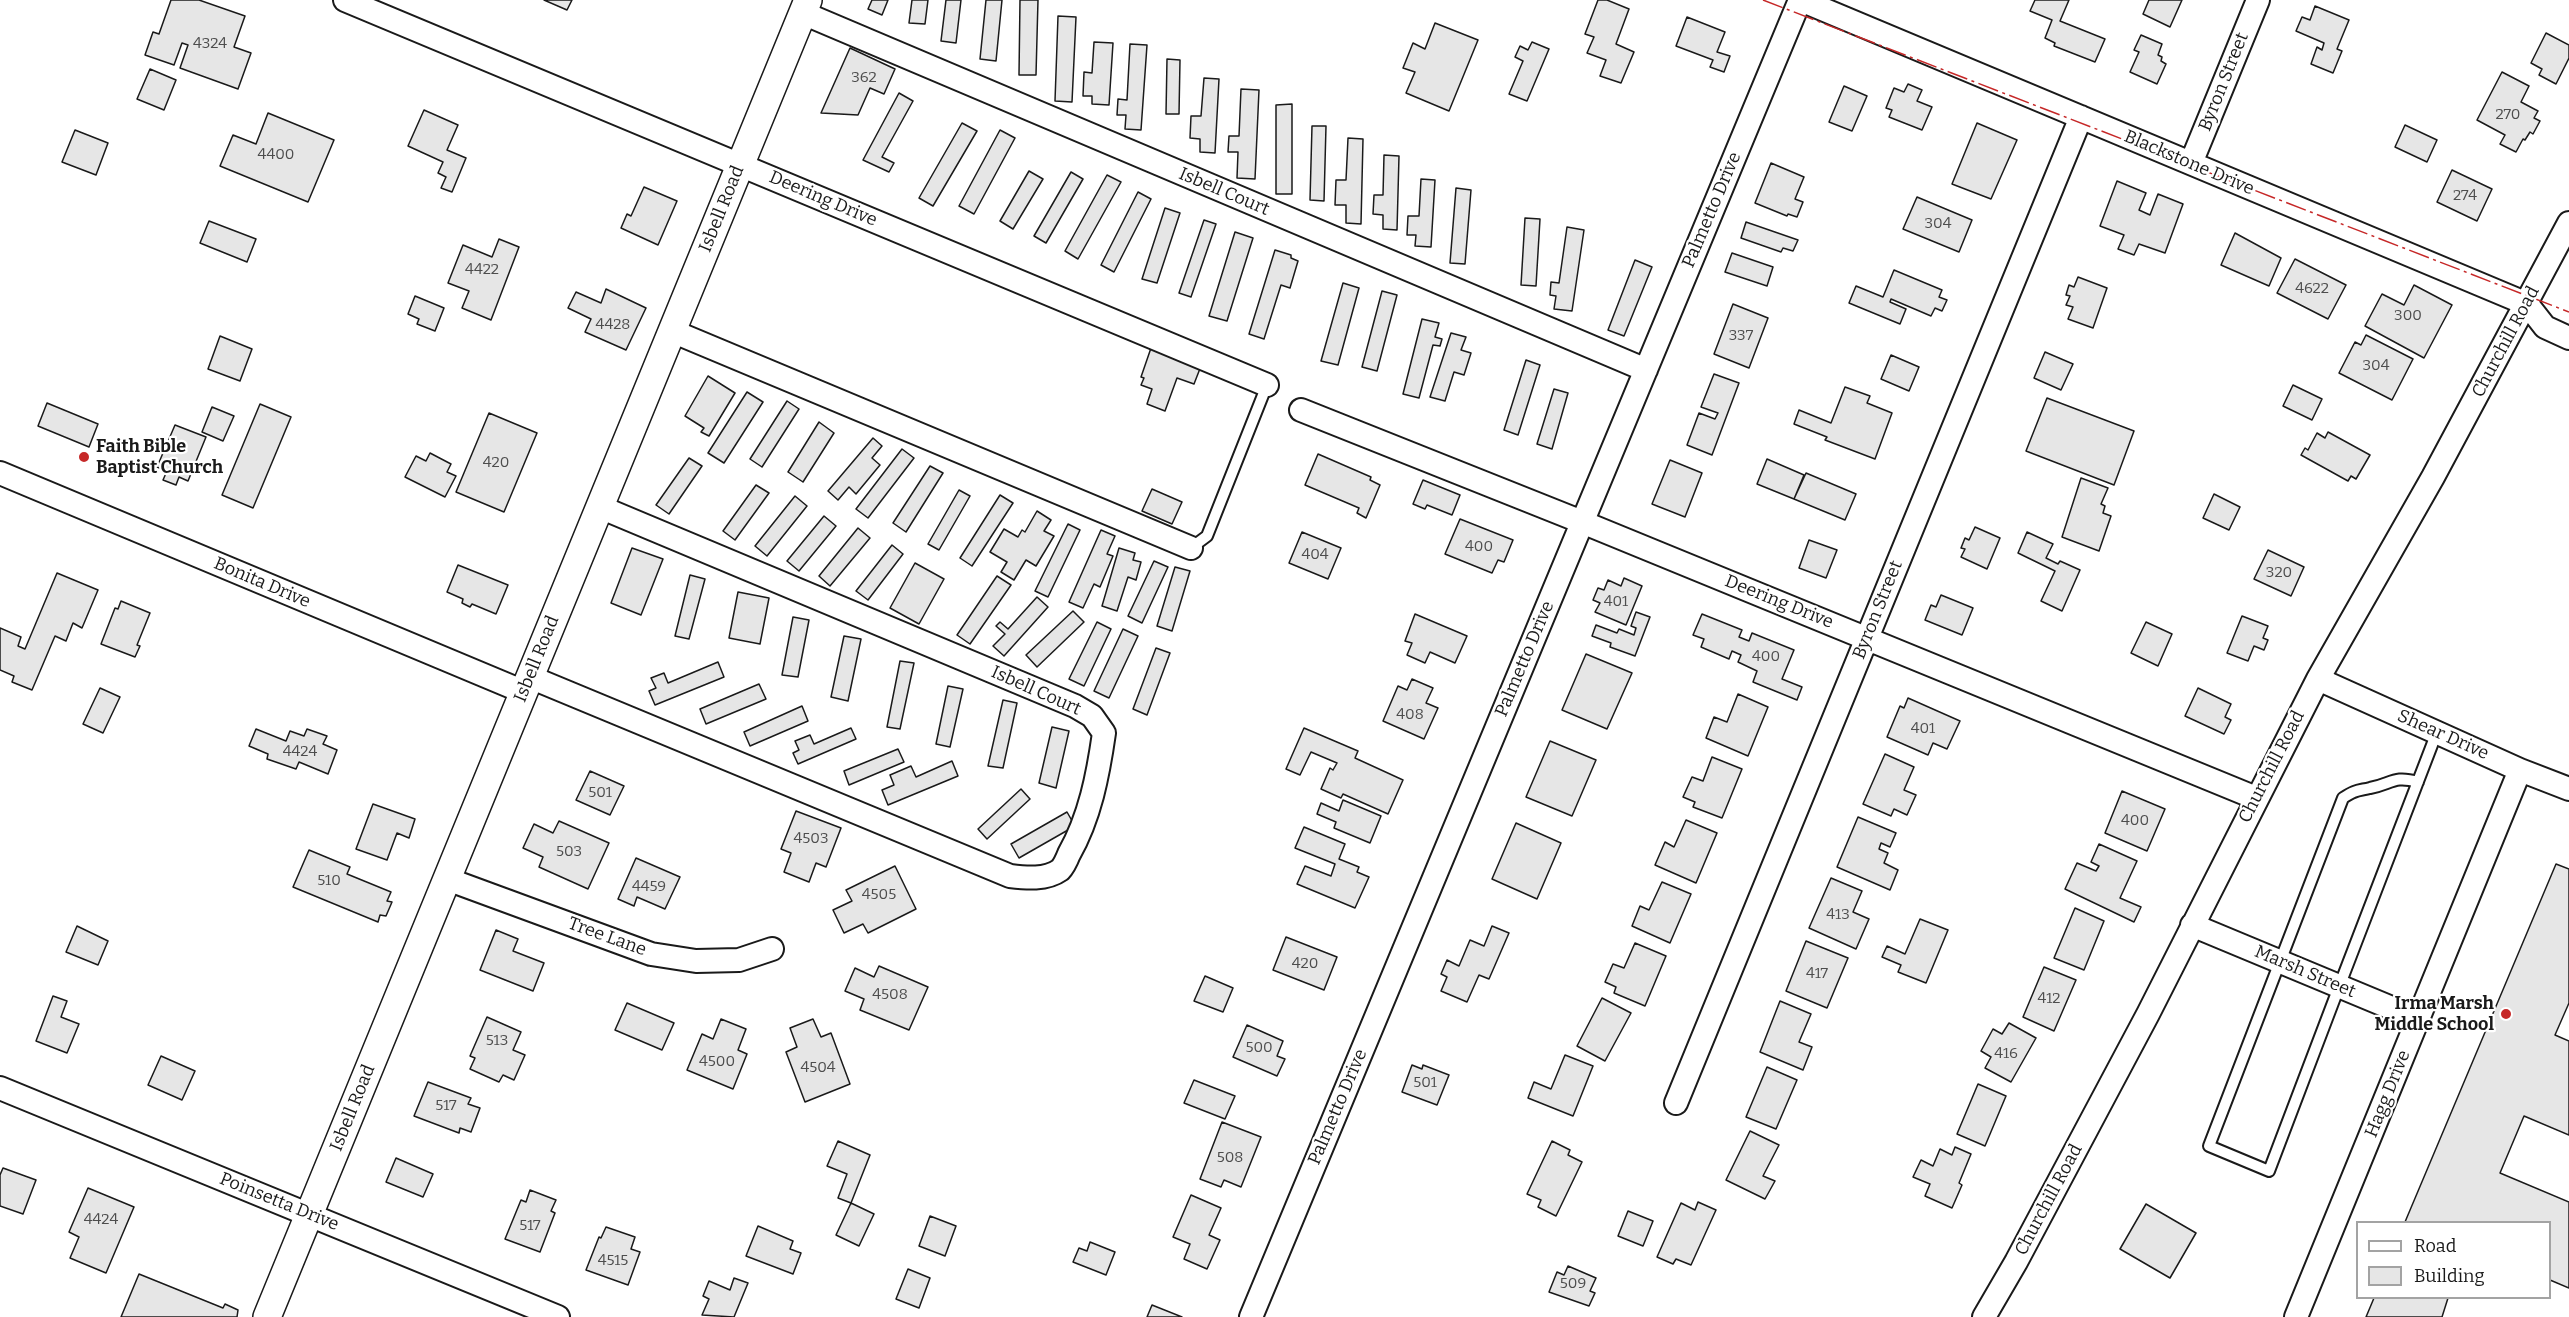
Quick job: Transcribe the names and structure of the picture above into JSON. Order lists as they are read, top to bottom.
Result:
{
  "streets": {
    "street": [
      "Byron Street",
      "Blackstone Drive",
      "Isbell Court",
      "Deering Drive",
      "Isbell Road",
      "Palmetto Drive",
      "Churchill Road",
      "Bonita Drive",
      "Shear Drive",
      "Tree Lane",
      "Marsh Street",
      "Hagg Drive",
      "Poinsetta Drive"
    ]
  },
  "crossings": [
    ["Byron Street", "Blackstone Drive"],
    ["Byron Street", "Deering Drive"],
    ["Blackstone Drive", "Palmetto Drive"],
    ["Blackstone Drive", "Churchill Road"],
    ["Isbell Court", "Isbell Road"],
    ["Isbell Court", "Palmetto Drive"],
    ["Isbell Court", "Bonita Drive"],
    ["Deering Drive", "Isbell Road"],
    ["Deering Drive", "Palmetto Drive"],
    ["Deering Drive", "Churchill Road"],
    ["Isbell Road", "Bonita Drive"],
    ["Isbell Road", "Tree Lane"],
    ["Isbell Road", "Poinsetta Drive"],
    ["Churchill Road", "Shear Drive"],
    ["Churchill Road", "Marsh Street"],
    ["Shear Drive", "Hagg Drive"],
    ["Marsh Street", "Hagg Drive"]
  ],
  "places": ["Faith Bible Baptist Church", "Irma Marsh Middle School"],
  "house_numbers": [
    "4324",
    "362",
    "270",
    "4400",
    "274",
    "304",
    "4422",
    "4622",
    "300",
    "4428",
    "337",
    "304",
    "420",
    "400",
    "404",
    "320",
    "401",
    "400",
    "408",
    "401",
    "4424",
    "501",
    "400",
    "4503",
    "503",
    "510",
    "4459",
    "4505",
    "413",
    "420",
    "417",
    "4508",
    "412",
    "513",
    "500",
    "416",
    "4500",
    "4504",
    "501",
    "517",
    "508",
    "4424",
    "517",
    "4515",
    "509"
  ],
  "legend": ["Road", "Building"]
}
